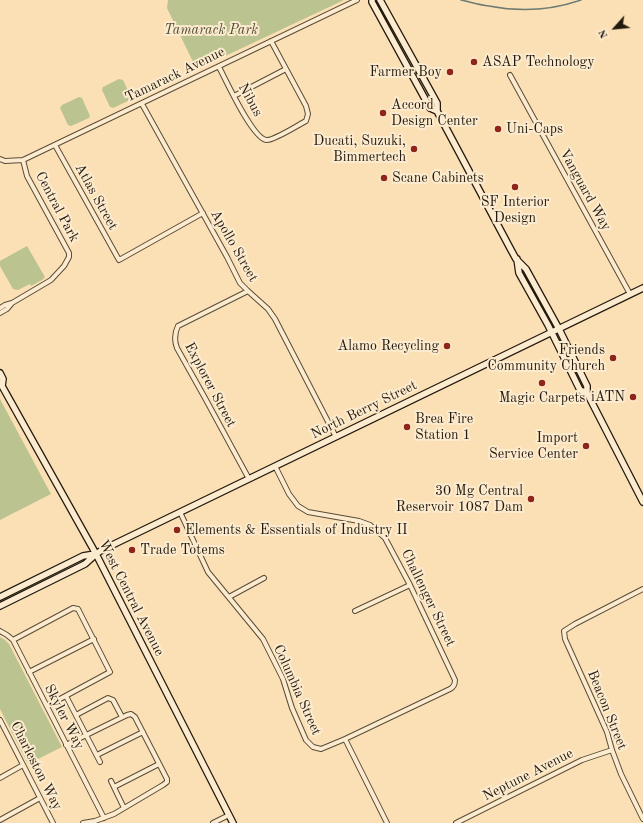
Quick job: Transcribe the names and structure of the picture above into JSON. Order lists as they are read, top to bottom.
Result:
{
  "streets": {
    "main road": ["North Berry Street", "West Central Avenue"],
    "street": [
      "Tamarack Avenue",
      "Nibus",
      "Vanguard Way",
      "Atlas Street",
      "Central Park",
      "Apollo Street",
      "Explorer Street",
      "Challenger Street",
      "Columbia Street",
      "Beacon Street",
      "Skyler Way",
      "Charleston Way",
      "Neptune Avenue"
    ]
  },
  "crossings": [
    ["Tamarack Avenue", "Nibus"],
    ["Tamarack Avenue", "Atlas Street"],
    ["Tamarack Avenue", "Central Park"],
    ["Tamarack Avenue", "Apollo Street"],
    ["Vanguard Way", "North Berry Street"],
    ["Atlas Street", "Apollo Street"],
    ["Apollo Street", "Explorer Street"],
    ["Apollo Street", "North Berry Street"],
    ["Explorer Street", "North Berry Street"],
    ["North Berry Street", "West Central Avenue"],
    ["North Berry Street", "Challenger Street"],
    ["North Berry Street", "Columbia Street"],
    ["Challenger Street", "Columbia Street"],
    ["Beacon Street", "Neptune Avenue"]
  ],
  "parks": ["Tamarack Park"],
  "places": [
    "ASAP Technology",
    "Farmer Boy",
    "Accord Design Center",
    "Uni-Caps",
    "Ducati, Suzuki, Bimmertech",
    "Scane Cabinets",
    "SF Interior Design",
    "Alamo Recycling",
    "Friends Community Church",
    "Magic Carpets",
    "iATN",
    "Brea Fire Station 1",
    "Import Service Center",
    "30 Mg Central Reservoir 1087 Dam",
    "Elements & Essentials of Industry II",
    "Trade Totems"
  ],
  "north": "bottom left"
}
